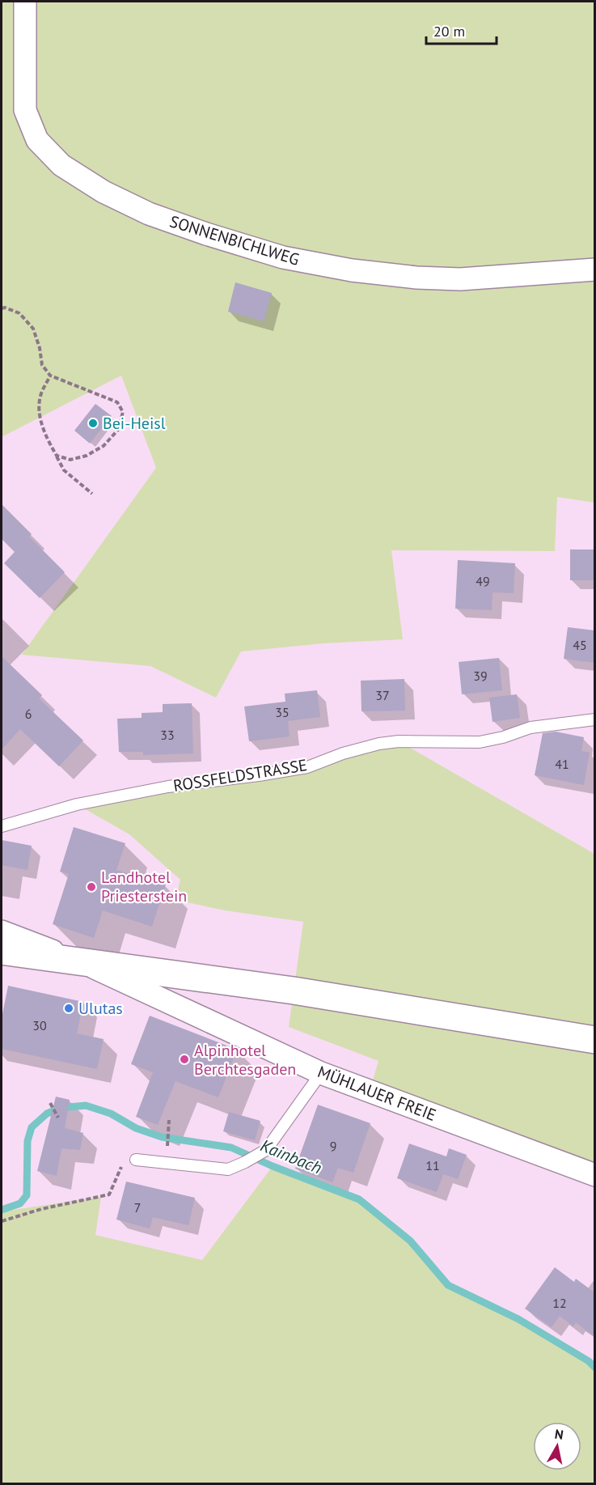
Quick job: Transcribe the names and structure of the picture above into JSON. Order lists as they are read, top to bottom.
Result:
{
  "streets": {
    "street": ["SONNENBICHLWEG", "MÜHLAUER FREIE"],
    "lane": ["ROSSFELDSTRASSE"]
  },
  "water": ["Kainbach"],
  "places": [
    "Bei-Heisl",
    "Landhotel Priesterstein",
    "Ulutas",
    "Alpinhotel Berchtesgaden"
  ],
  "house_numbers": [
    "49",
    "45",
    "39",
    "37",
    "35",
    "6",
    "33",
    "41",
    "30",
    "9",
    "11",
    "7",
    "12"
  ],
  "scale_bar": "20 m",
  "north": "top"
}
